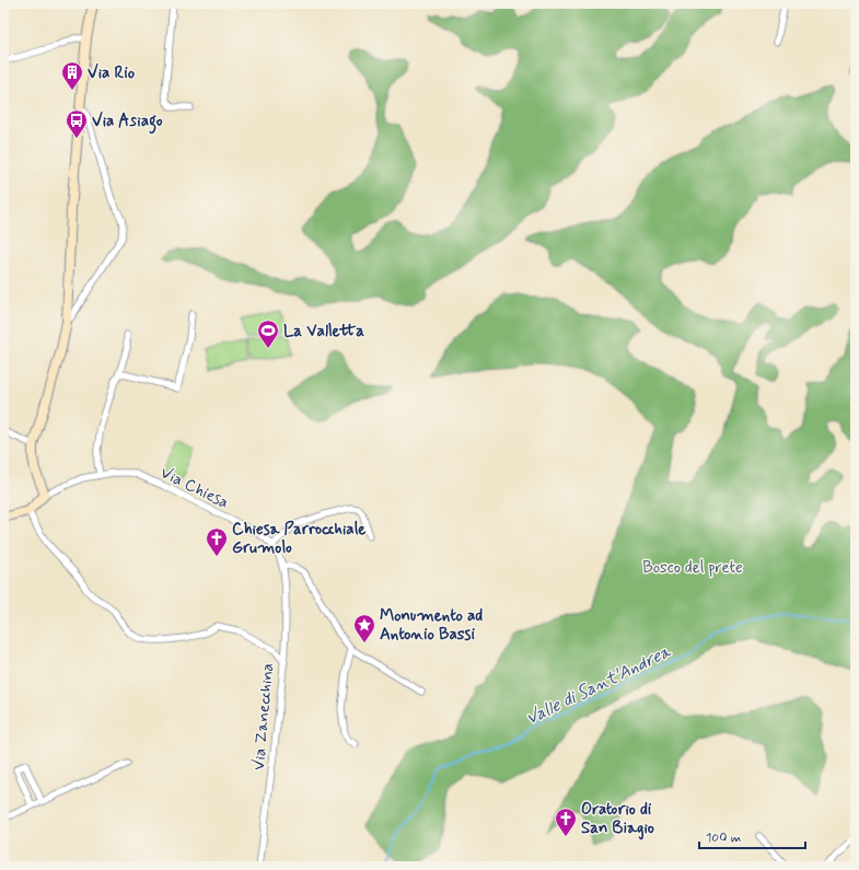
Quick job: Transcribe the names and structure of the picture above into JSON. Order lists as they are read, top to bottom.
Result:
{
  "streets": {
    "street": ["Via Chiesa", "Via Zanecchina"]
  },
  "crossings": [
    ["Via Chiesa", "Via Zanecchina"]
  ],
  "water": ["Valle di Sant'Andrea"],
  "parks": ["Bosco del prete"],
  "places": {
    "building": ["Via Rio"],
    "bus stop": ["Via Asiago"],
    "sports": ["La Valletta"],
    "church": ["Chiesa Parrocchiale Grumolo", "Oratorio di San Biagio"],
    "place": ["Monumento ad Antonio Bassi"]
  },
  "scale_bar": "100 m"
}
